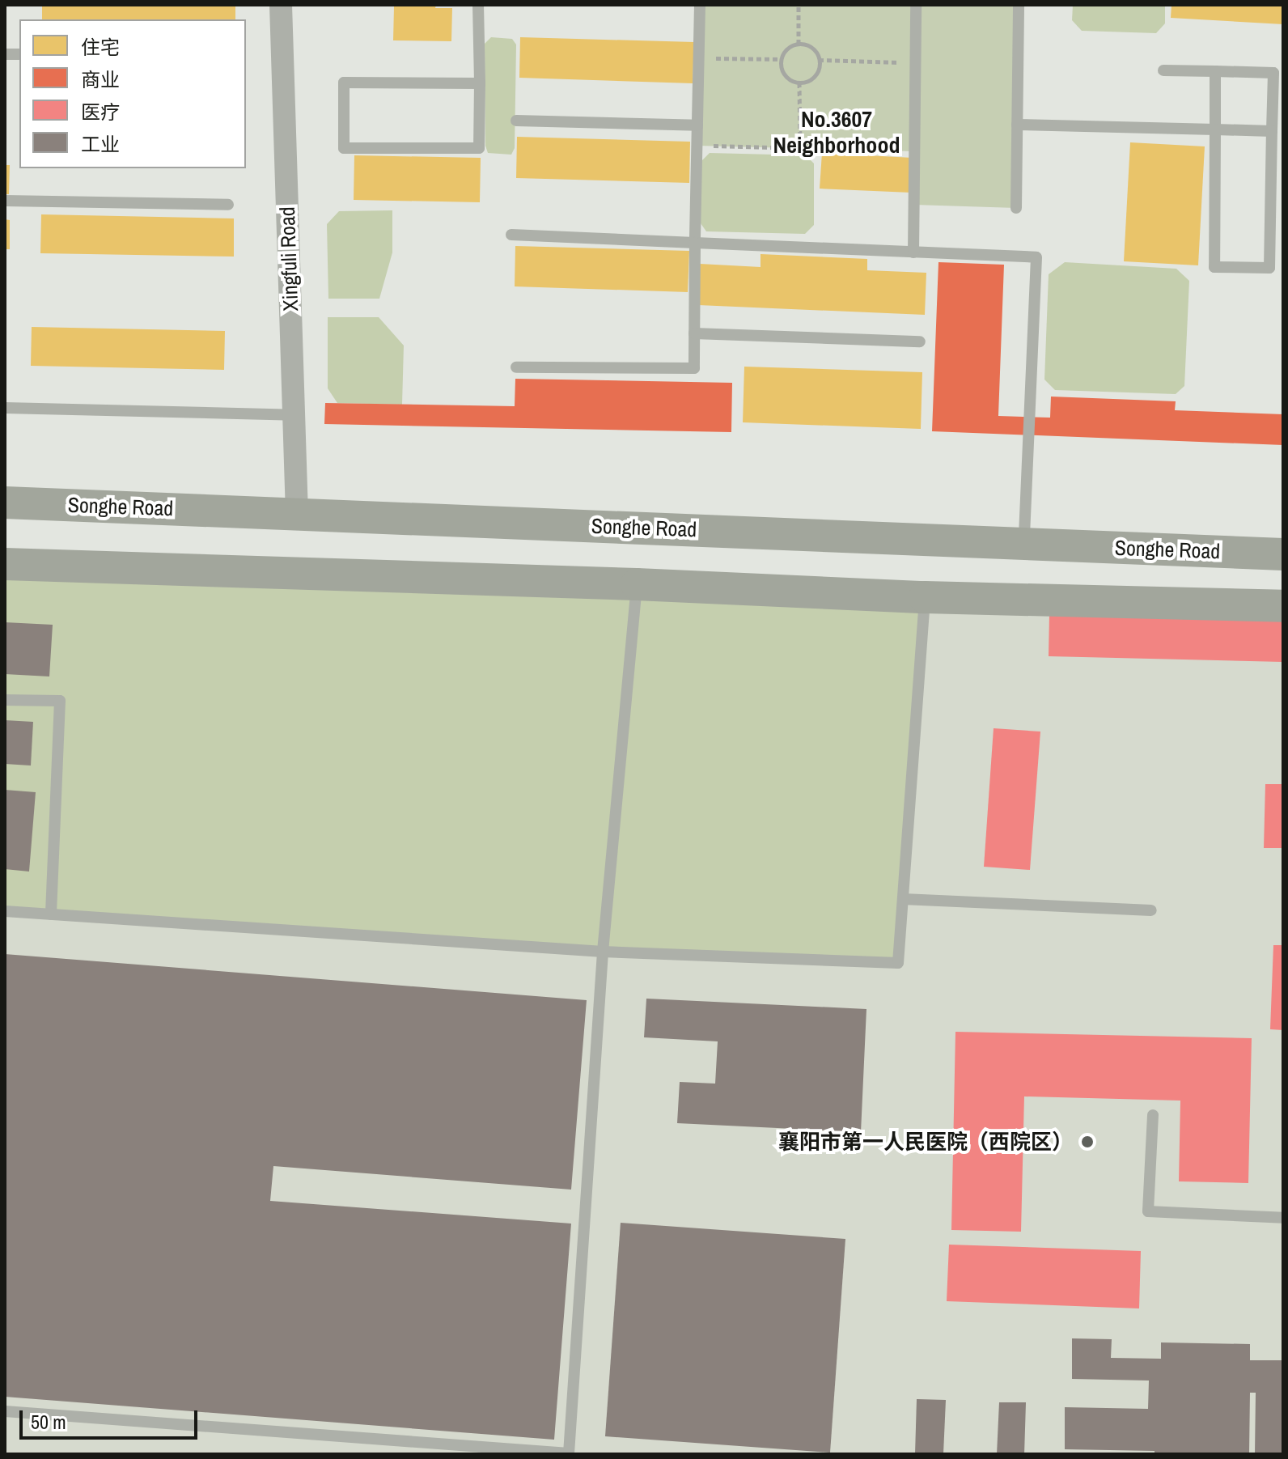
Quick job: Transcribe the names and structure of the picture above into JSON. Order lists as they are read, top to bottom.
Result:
{
  "streets": {
    "main road": ["Songhe Road"],
    "street": ["Xingfuli Road"]
  },
  "crossings": [
    ["Xingfuli Road", "Songhe Road"]
  ],
  "districts": ["No.3607 Neighborhood"],
  "places": ["襄阳市第一人民医院（西院区）"],
  "legend": [
    "住宅",
    "商业",
    "医疗",
    "工业"
  ],
  "scale_bar": "50 m"
}
